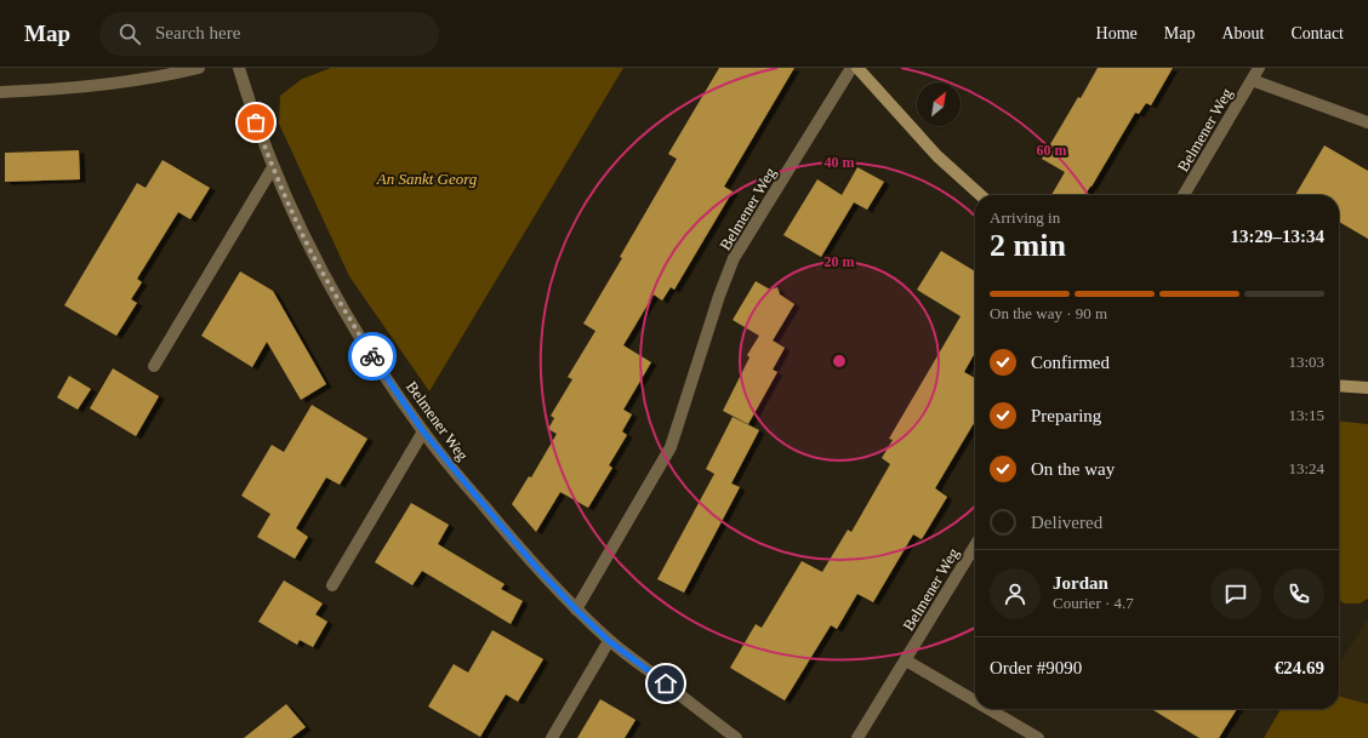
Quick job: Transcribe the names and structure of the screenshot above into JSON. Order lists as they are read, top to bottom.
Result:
{
  "streets": {
    "street": ["Belmener Weg"]
  },
  "parks": ["An Sankt Georg"],
  "north": "top right",
  "page": {
    "header": "Map",
    "search": "Search here",
    "nav": [
      "Home",
      "Map",
      "About",
      "Contact"
    ],
    "heading": ["2 min", "Arriving in", "13:29–13:34"],
    "panel": [
      "Jordan",
      "Courier · 4.7",
      "Order #9090",
      "€24.69"
    ],
    "bar": "On the way · 90 m",
    "list": [
      ["Confirmed", "13:03"],
      ["Preparing", "13:15"],
      ["On the way", "13:24"],
      "Delivered"
    ]
  },
  "rings": ["60 m", "40 m", "20 m"]
}
